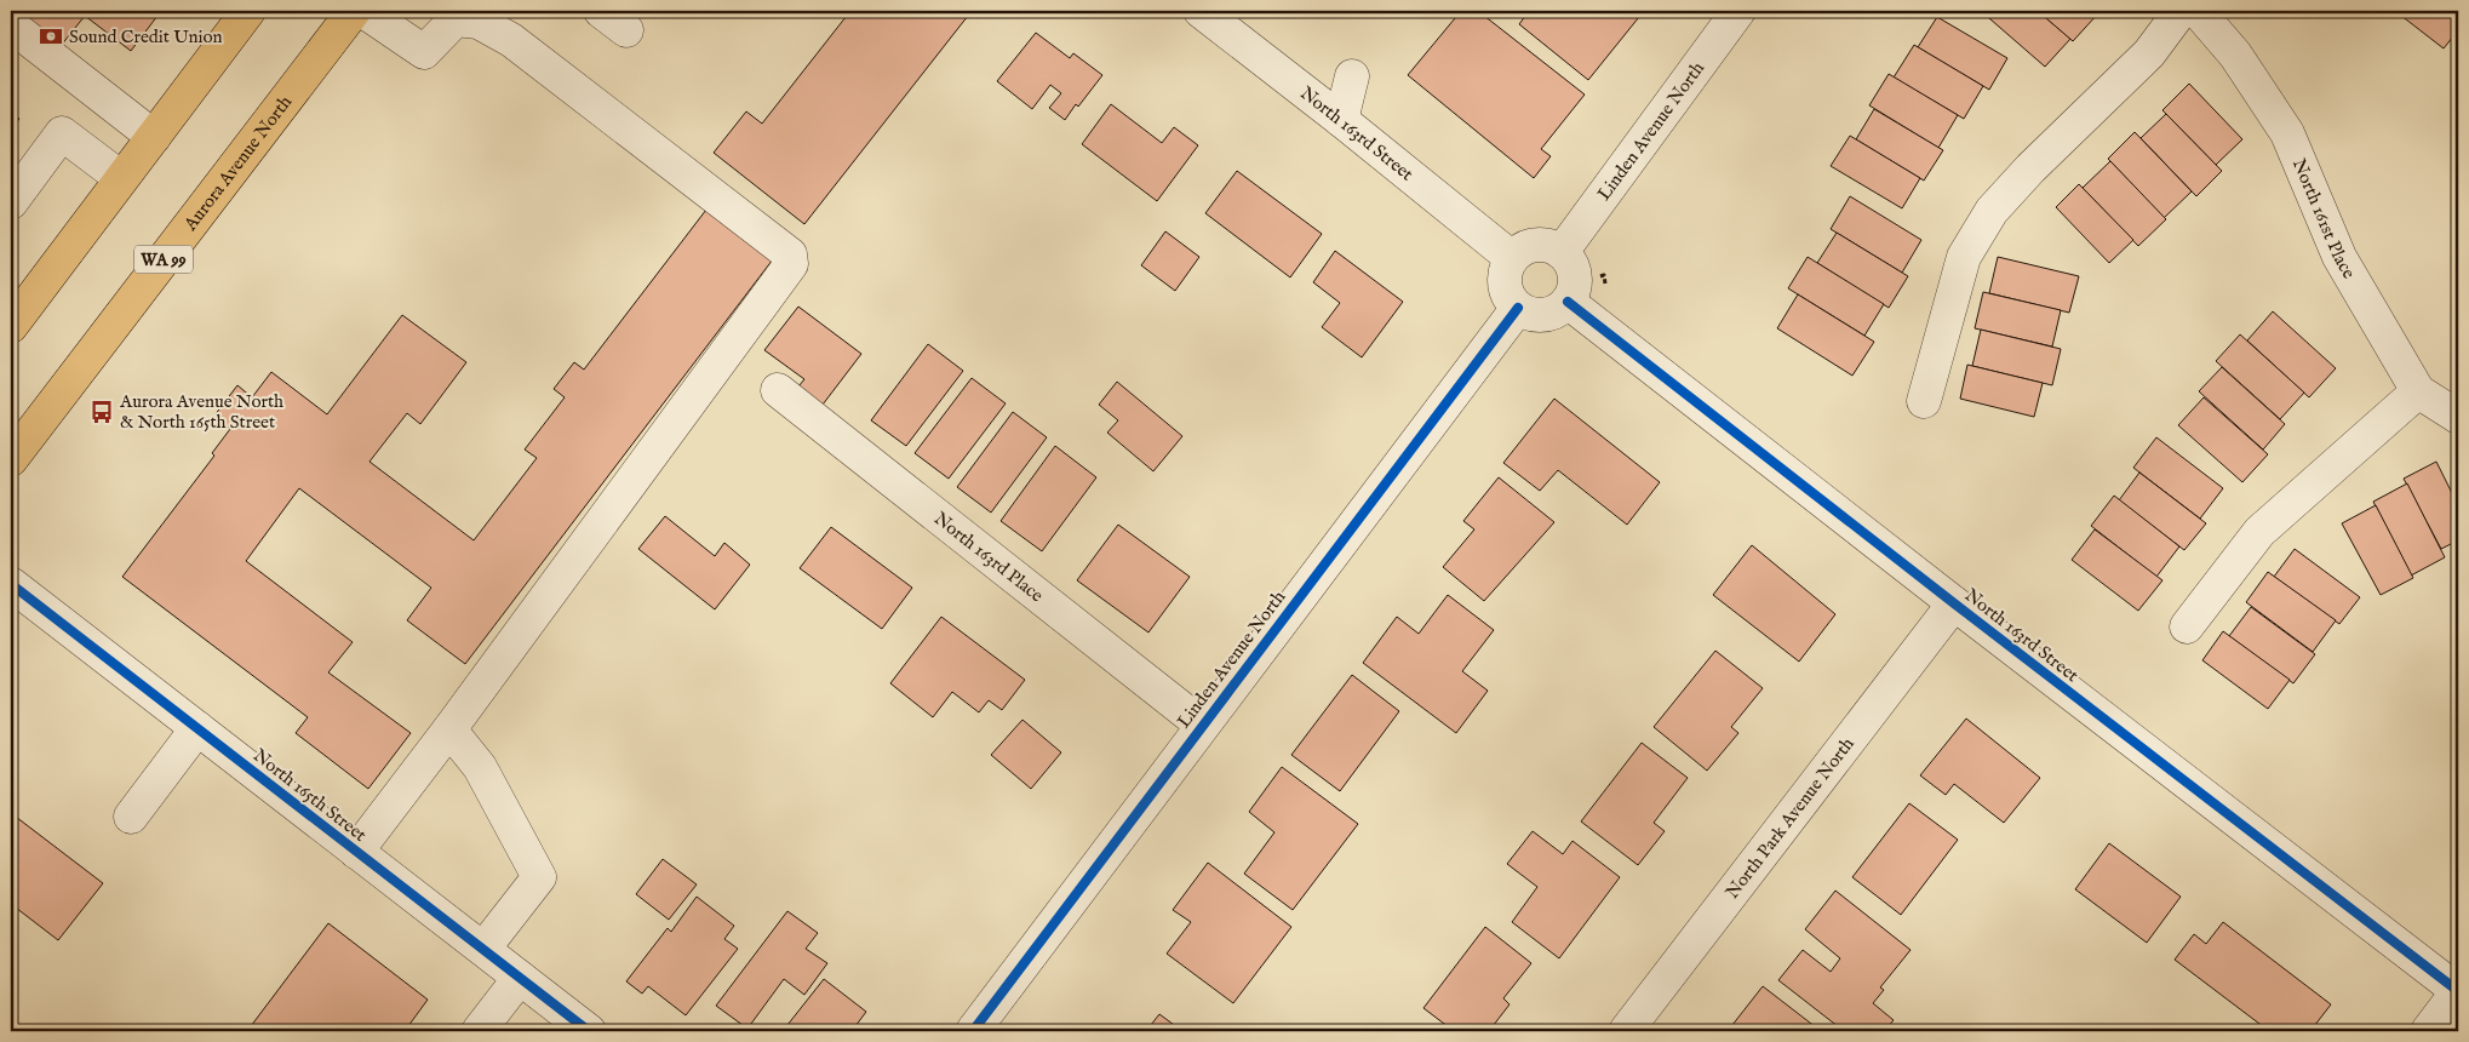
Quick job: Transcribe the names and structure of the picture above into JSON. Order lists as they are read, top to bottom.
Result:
{
  "streets": {
    "highway": ["Aurora Avenue North", "WA 99"],
    "street": [
      "Linden Avenue North",
      "North 163rd Street",
      "North 161st Place",
      "North 163rd Place",
      "North 165th Street",
      "North Park Avenue North"
    ]
  },
  "crossings": [
    ["Linden Avenue North", "North 163rd Street"],
    ["Linden Avenue North", "North 163rd Place"],
    ["North 163rd Street", "North Park Avenue North"]
  ],
  "places": {
    "bank": ["Sound Credit Union"],
    "bus stop": ["Aurora Avenue North & North 165th Street"]
  }
}
